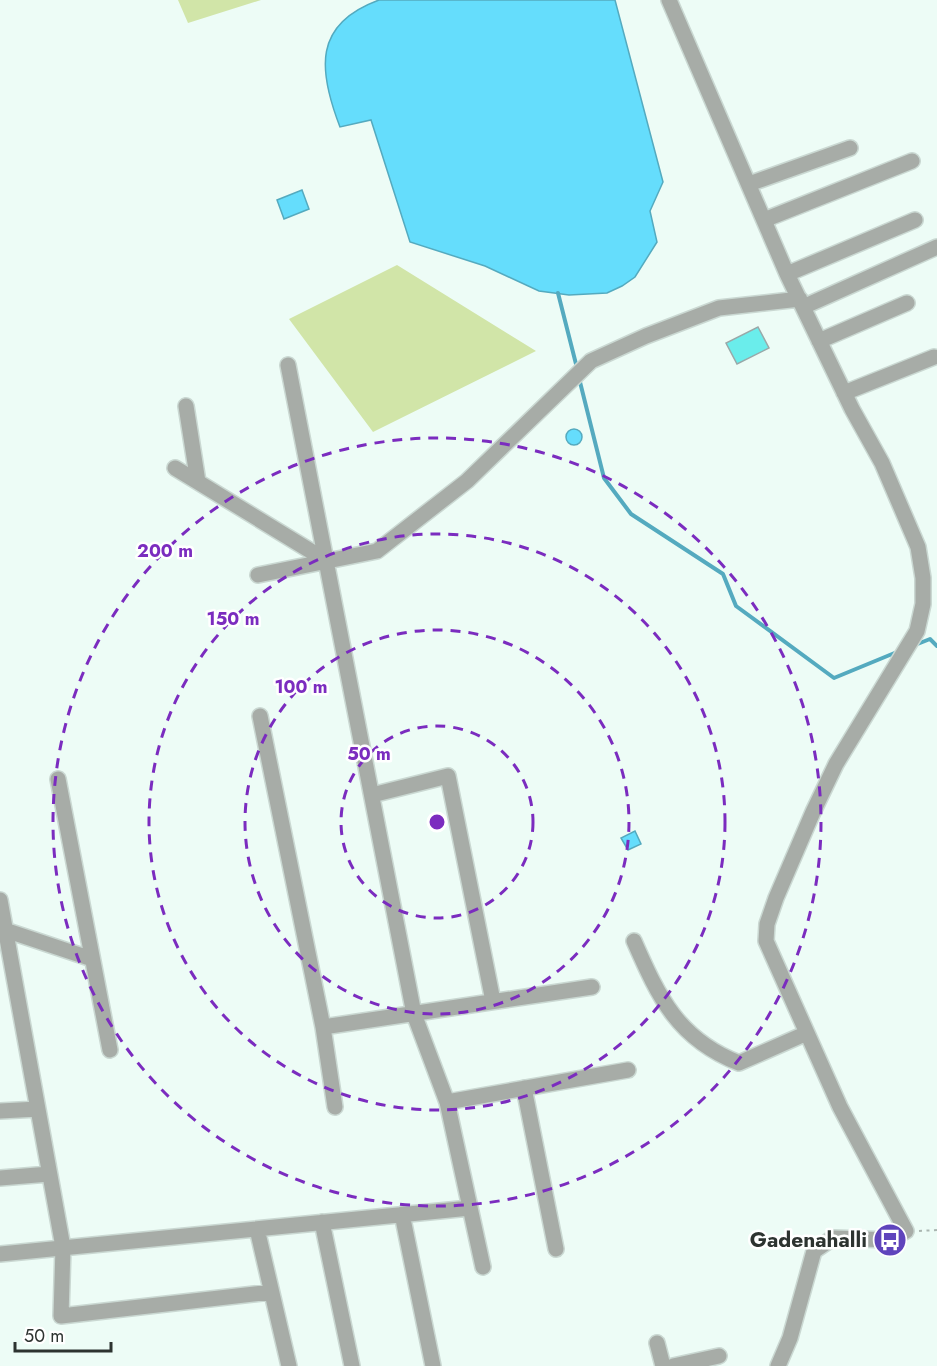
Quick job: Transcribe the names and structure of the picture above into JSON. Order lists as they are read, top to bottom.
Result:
{
  "places": {
    "bus stop": ["Gadenahalli"]
  },
  "scale_bar": "50 m",
  "rings": [
    "200 m",
    "150 m",
    "100 m",
    "50 m"
  ]
}
